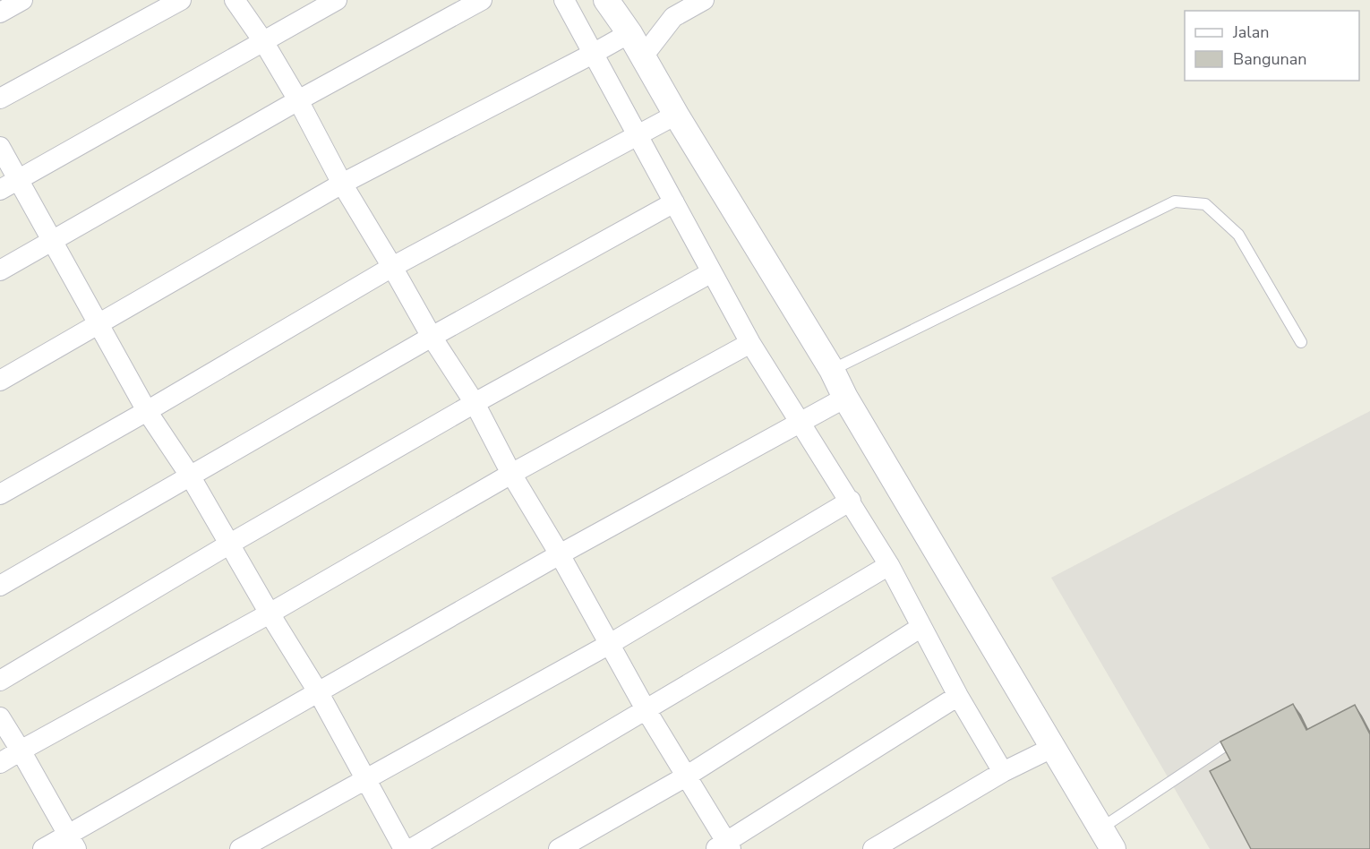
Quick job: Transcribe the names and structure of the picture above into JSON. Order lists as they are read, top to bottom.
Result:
{
  "legend": ["Jalan", "Bangunan"]
}
